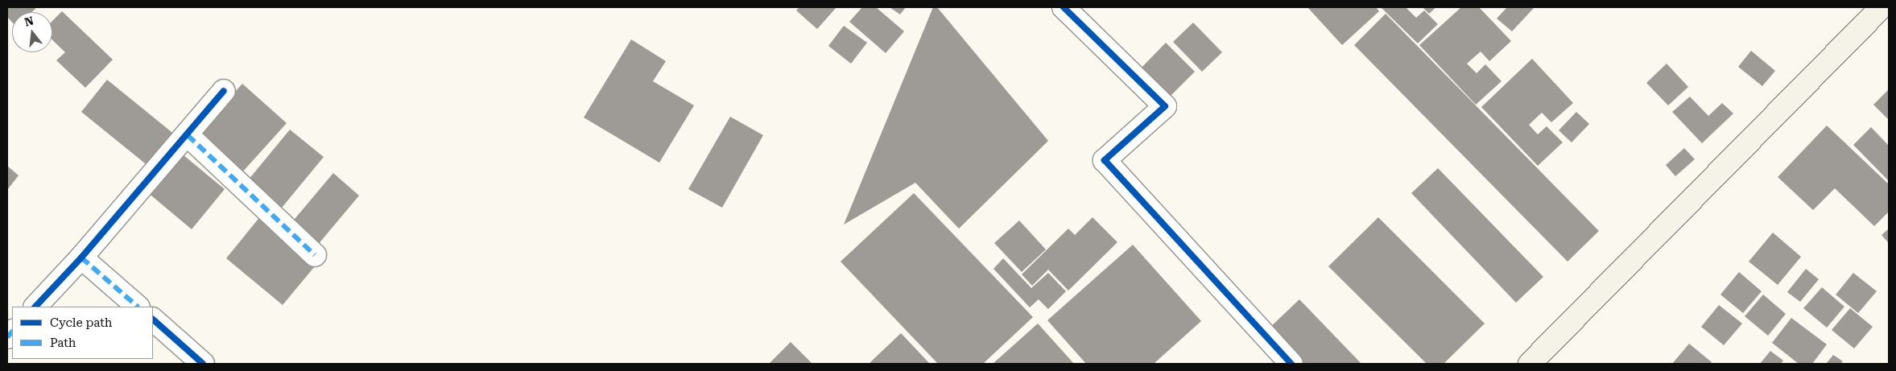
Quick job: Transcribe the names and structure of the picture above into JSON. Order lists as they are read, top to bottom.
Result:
{
  "legend": ["Cycle path", "Path"],
  "north": "top"
}
